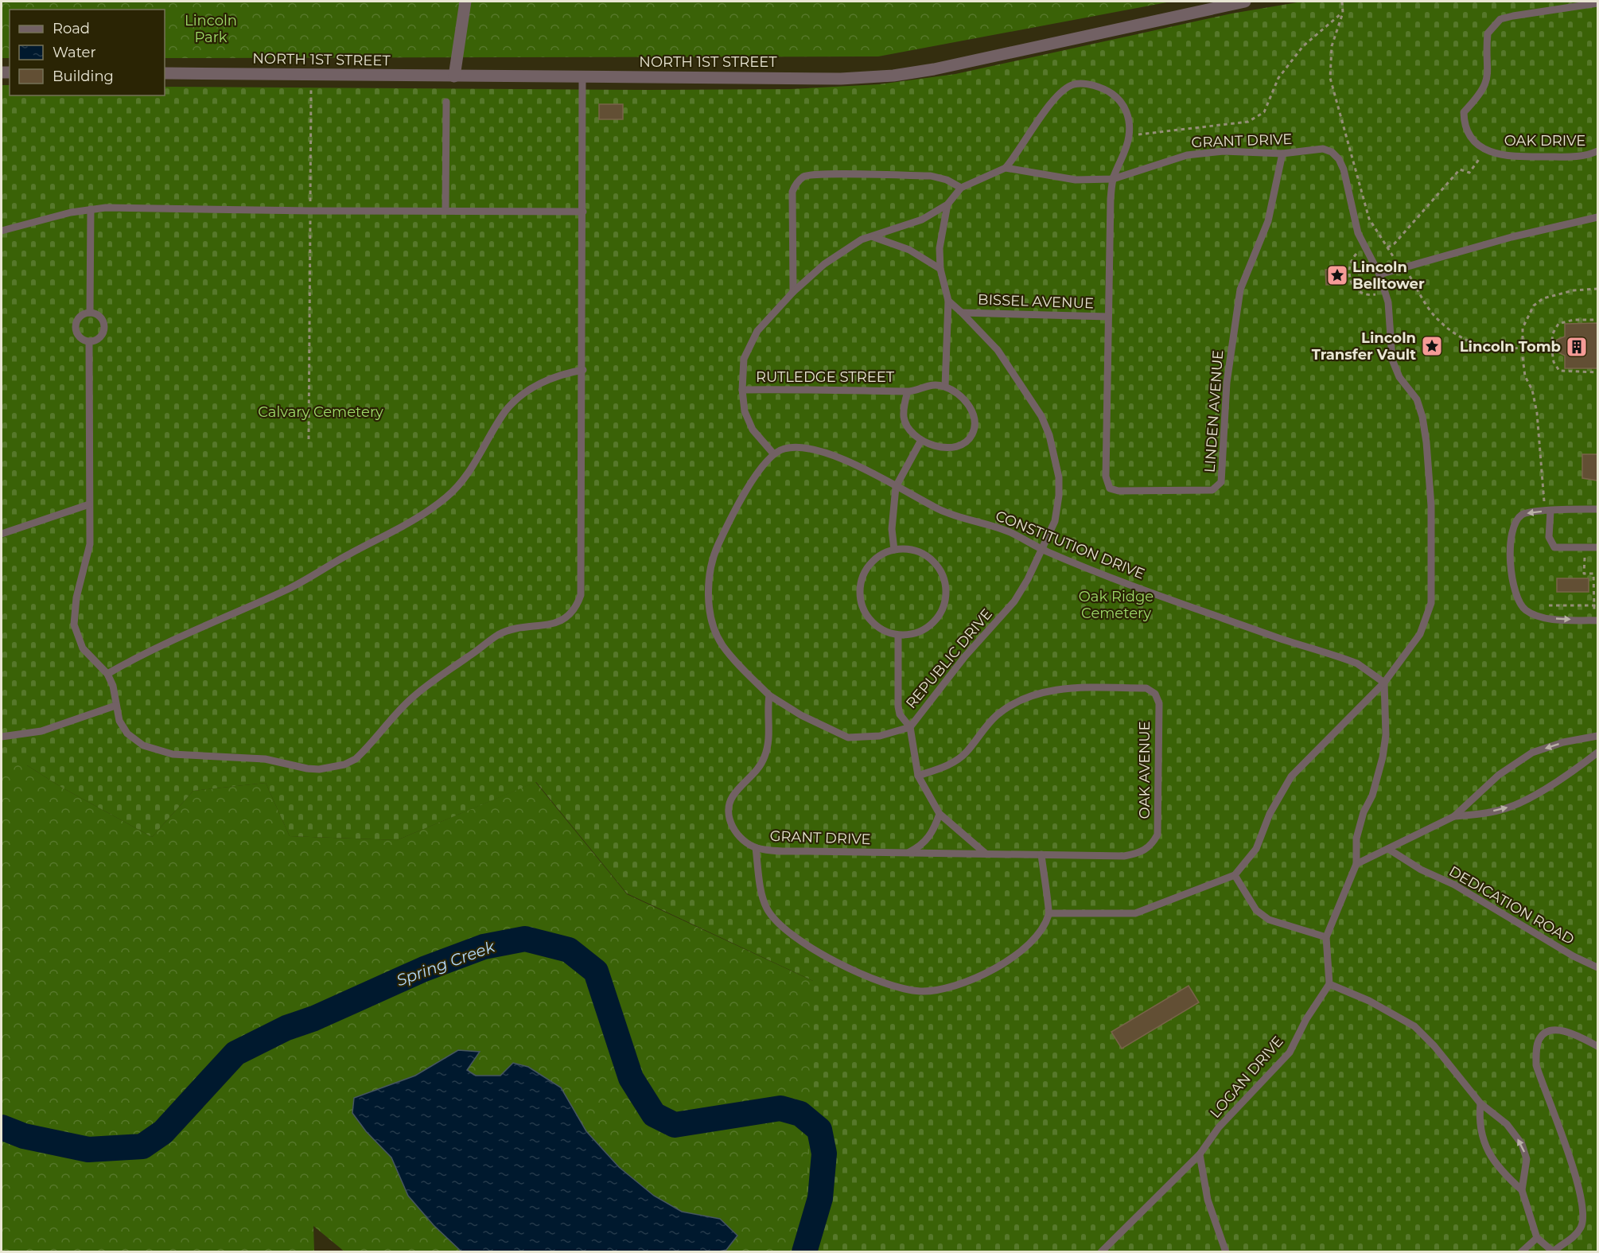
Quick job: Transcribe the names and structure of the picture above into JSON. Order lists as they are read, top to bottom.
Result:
{
  "streets": {
    "street": ["NORTH 1ST STREET"],
    "lane": [
      "GRANT DRIVE",
      "OAK DRIVE",
      "BISSEL AVENUE",
      "RUTLEDGE STREET",
      "LINDEN AVENUE",
      "CONSTITUTION DRIVE",
      "REPUBLIC DRIVE",
      "OAK AVENUE",
      "DEDICATION ROAD",
      "LOGAN DRIVE"
    ]
  },
  "crossings": [
    ["GRANT DRIVE", "LINDEN AVENUE"],
    ["GRANT DRIVE", "CONSTITUTION DRIVE"],
    ["GRANT DRIVE", "REPUBLIC DRIVE"],
    ["GRANT DRIVE", "OAK AVENUE"],
    ["BISSEL AVENUE", "LINDEN AVENUE"],
    ["BISSEL AVENUE", "REPUBLIC DRIVE"],
    ["CONSTITUTION DRIVE", "REPUBLIC DRIVE"]
  ],
  "water": ["Spring Creek"],
  "parks": ["Lincoln Park", "Calvary Cemetery", "Oak Ridge Cemetery"],
  "places": {
    "place": ["Lincoln Belltower", "Lincoln Transfer Vault"],
    "building": ["Lincoln Tomb"]
  },
  "legend": ["Road", "Water", "Building"]
}
